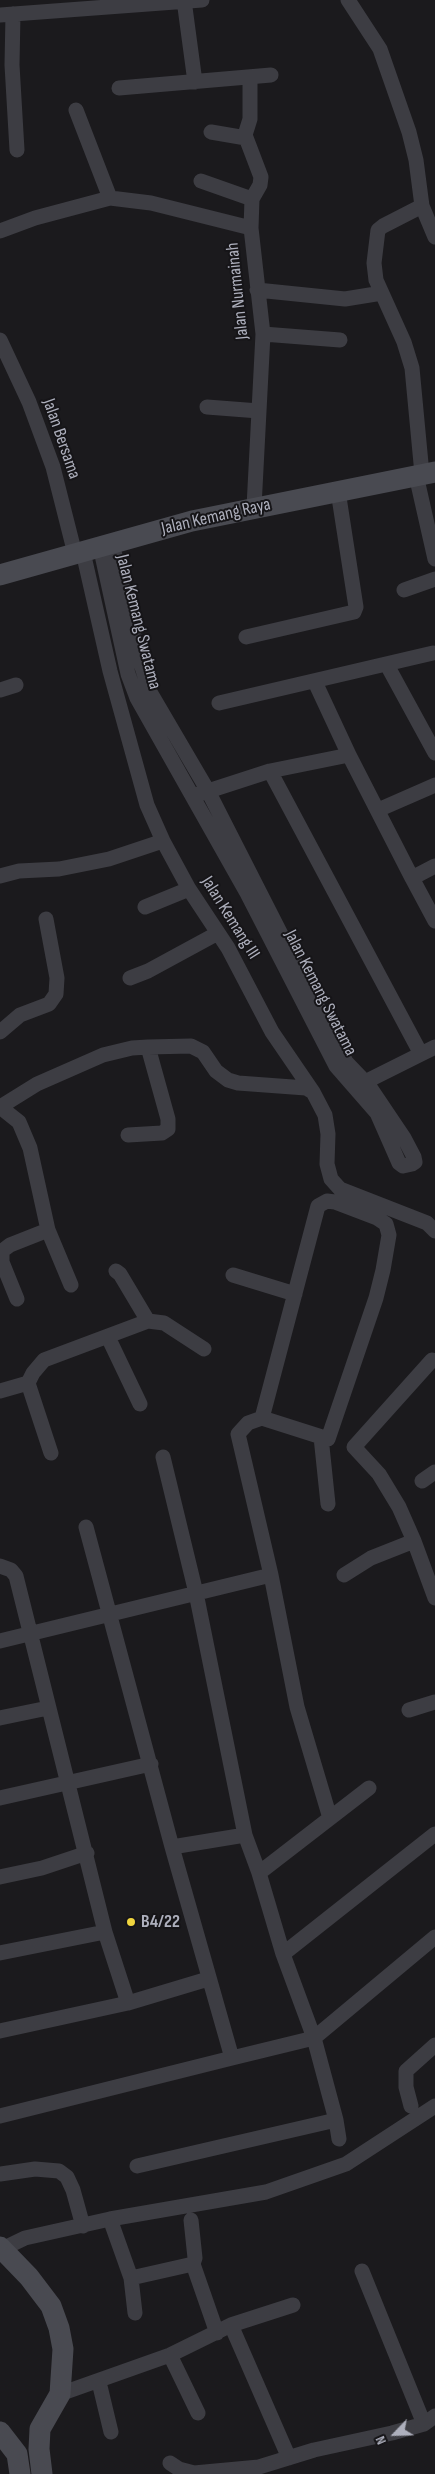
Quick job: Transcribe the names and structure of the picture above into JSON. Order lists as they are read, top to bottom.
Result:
{
  "streets": {
    "street": [
      "Jalan Nurmainah",
      "Jalan Bersama",
      "Jalan Kemang Raya",
      "Jalan Kemang Swatama",
      "Jalan Kemang III"
    ]
  },
  "crossings": [
    ["Jalan Nurmainah", "Jalan Kemang Raya"],
    ["Jalan Bersama", "Jalan Kemang Raya"],
    ["Jalan Bersama", "Jalan Kemang Swatama"],
    ["Jalan Bersama", "Jalan Kemang III"],
    ["Jalan Kemang Raya", "Jalan Kemang Swatama"],
    ["Jalan Kemang Raya", "Jalan Kemang III"],
    ["Jalan Kemang Swatama", "Jalan Kemang III"]
  ],
  "places": ["B4/22"],
  "north": "bottom left"
}
